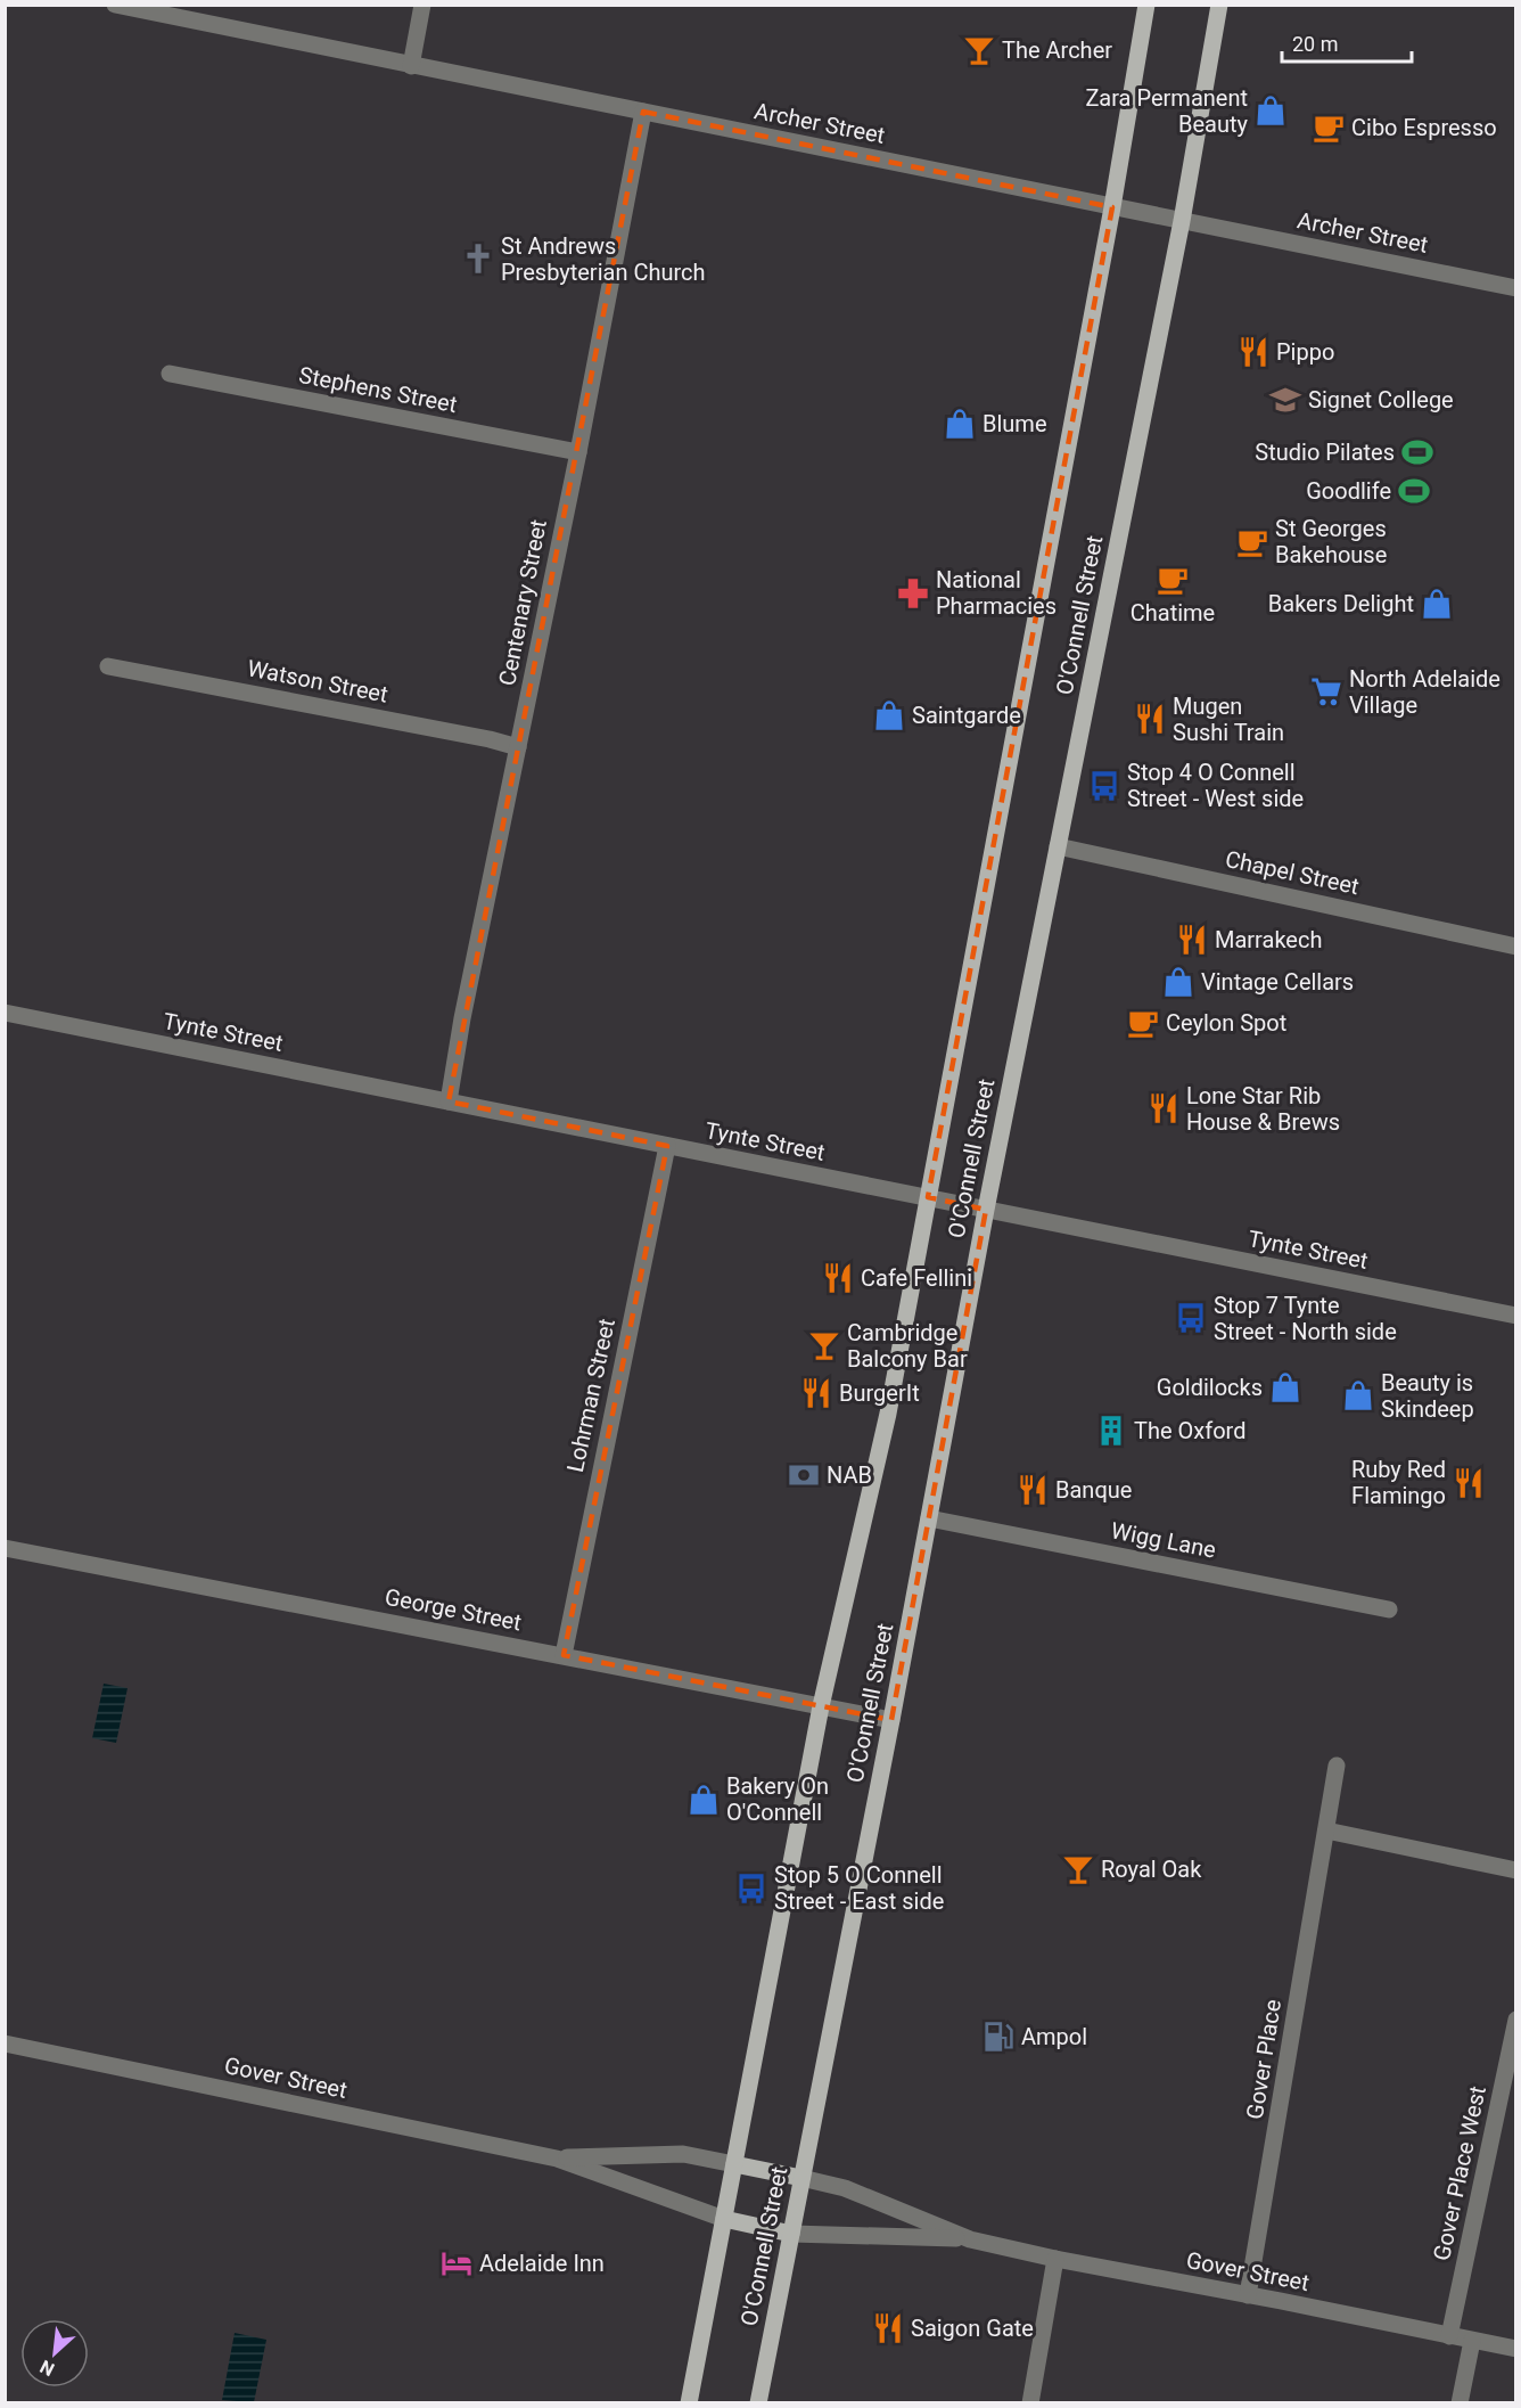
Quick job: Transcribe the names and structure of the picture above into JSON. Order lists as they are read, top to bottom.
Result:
{
  "streets": {
    "main road": ["O'Connell Street"],
    "street": [
      "Archer Street",
      "Stephens Street",
      "Centenary Street",
      "Watson Street",
      "Chapel Street",
      "Tynte Street",
      "Lohrman Street",
      "Wigg Lane",
      "George Street",
      "Gover Place",
      "Gover Street",
      "Gover Place West"
    ]
  },
  "crossings": [
    ["Archer Street", "Centenary Street"],
    ["Archer Street", "O'Connell Street"],
    ["Stephens Street", "Centenary Street"],
    ["Centenary Street", "Watson Street"],
    ["Centenary Street", "Tynte Street"],
    ["O'Connell Street", "Chapel Street"],
    ["O'Connell Street", "Tynte Street"],
    ["O'Connell Street", "Wigg Lane"],
    ["O'Connell Street", "George Street"],
    ["O'Connell Street", "Gover Street"],
    ["Tynte Street", "Lohrman Street"],
    ["Lohrman Street", "George Street"],
    ["Gover Place", "Gover Street"],
    ["Gover Street", "Gover Place West"]
  ],
  "places": {
    "bar": ["The Archer", "Cambridge Balcony Bar", "Royal Oak"],
    "shop": [
      "Zara Permanent Beauty",
      "Blume",
      "Bakers Delight",
      "Saintgarde",
      "Vintage Cellars",
      "Goldilocks",
      "Beauty is Skindeep",
      "Bakery On O'Connell"
    ],
    "cafe": [
      "Cibo Espresso",
      "St Georges Bakehouse",
      "Chatime",
      "Ceylon Spot"
    ],
    "church": ["St Andrews Presbyterian Church"],
    "restaurant": [
      "Pippo",
      "Mugen Sushi Train",
      "Marrakech",
      "Lone Star Rib House & Brews",
      "Cafe Fellini",
      "BurgerIt",
      "Ruby Red Flamingo",
      "Banque",
      "Saigon Gate"
    ],
    "school or university": ["Signet College"],
    "sports": ["Studio Pilates", "Goodlife"],
    "pharmacy": ["National Pharmacies"],
    "supermarket": ["North Adelaide Village"],
    "bus stop": ["Stop 4 O Connell Street - West side", "Stop 7 Tynte Street - North side", "Stop 5 O Connell Street - East side"],
    "building": ["The Oxford"],
    "bank": ["NAB"],
    "fuel station": ["Ampol"],
    "hotel": ["Adelaide Inn"]
  },
  "scale_bar": "20 m",
  "north": "bottom left"
}
